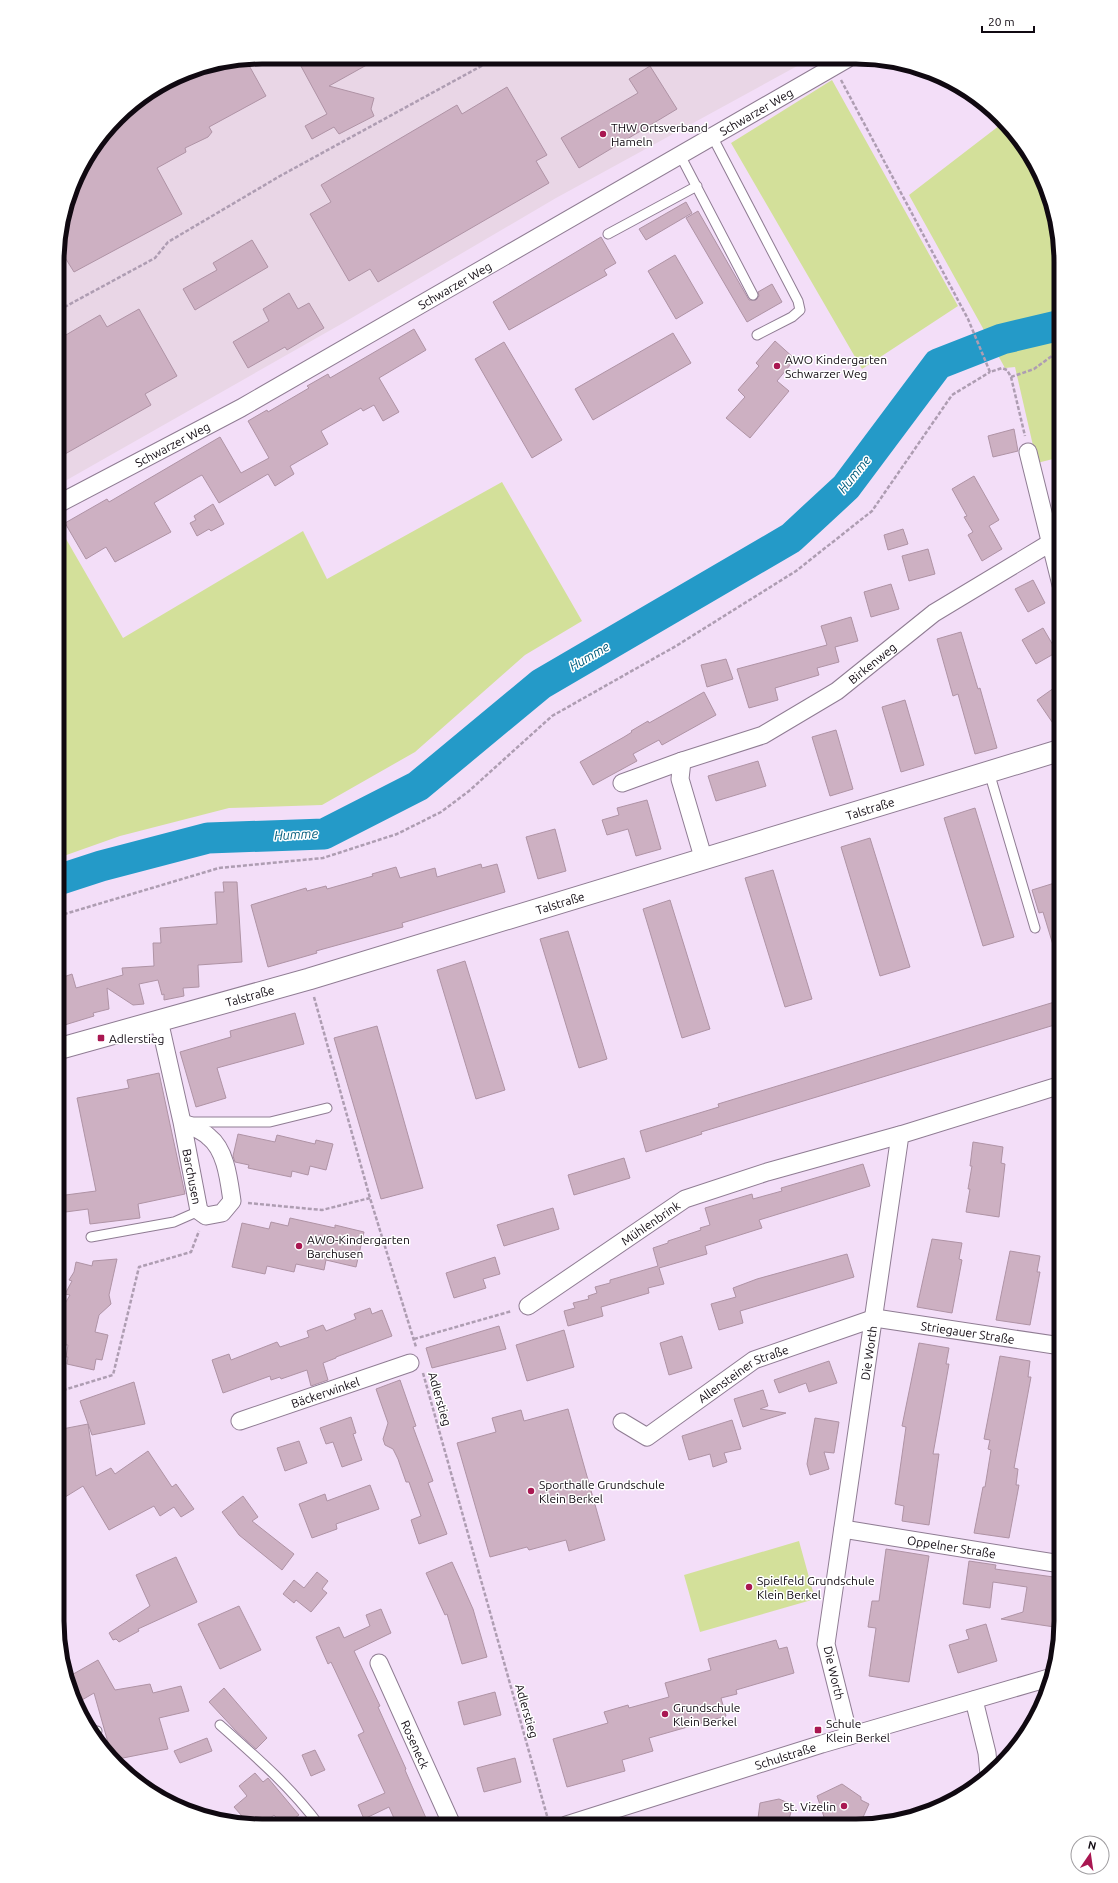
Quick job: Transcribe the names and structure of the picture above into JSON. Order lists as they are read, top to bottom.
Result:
{
  "streets": {
    "street": [
      "Schwarzer Weg",
      "Birkenweg",
      "Talstraße",
      "Barchusen",
      "Mühlenbrink",
      "Striegauer Straße",
      "Die Worth",
      "Allensteiner Straße",
      "Bäckerwinkel",
      "Oppelner Straße",
      "Roseneck",
      "Schulstraße"
    ],
    "path": ["Adlerstieg"]
  },
  "crossings": [
    ["Talstraße", "Barchusen"],
    ["Talstraße", "Adlerstieg"],
    ["Mühlenbrink", "Die Worth"],
    ["Striegauer Straße", "Die Worth"],
    ["Striegauer Straße", "Allensteiner Straße"],
    ["Die Worth", "Allensteiner Straße"],
    ["Die Worth", "Oppelner Straße"],
    ["Die Worth", "Schulstraße"],
    ["Bäckerwinkel", "Adlerstieg"]
  ],
  "water": ["Humme"],
  "places": {
    "other": [
      "THW Ortsverband Hameln",
      "AWO Kindergarten Schwarzer Weg",
      "AWO-Kindergarten Barchusen",
      "Sporthalle Grundschule Klein Berkel",
      "Spielfeld Grundschule Klein Berkel",
      "Grundschule Klein Berkel",
      "St. Vizelin"
    ],
    "transit": ["Adlerstieg", "Schule Klein Berkel"]
  },
  "scale_bar": "20 m",
  "north": "top"
}
